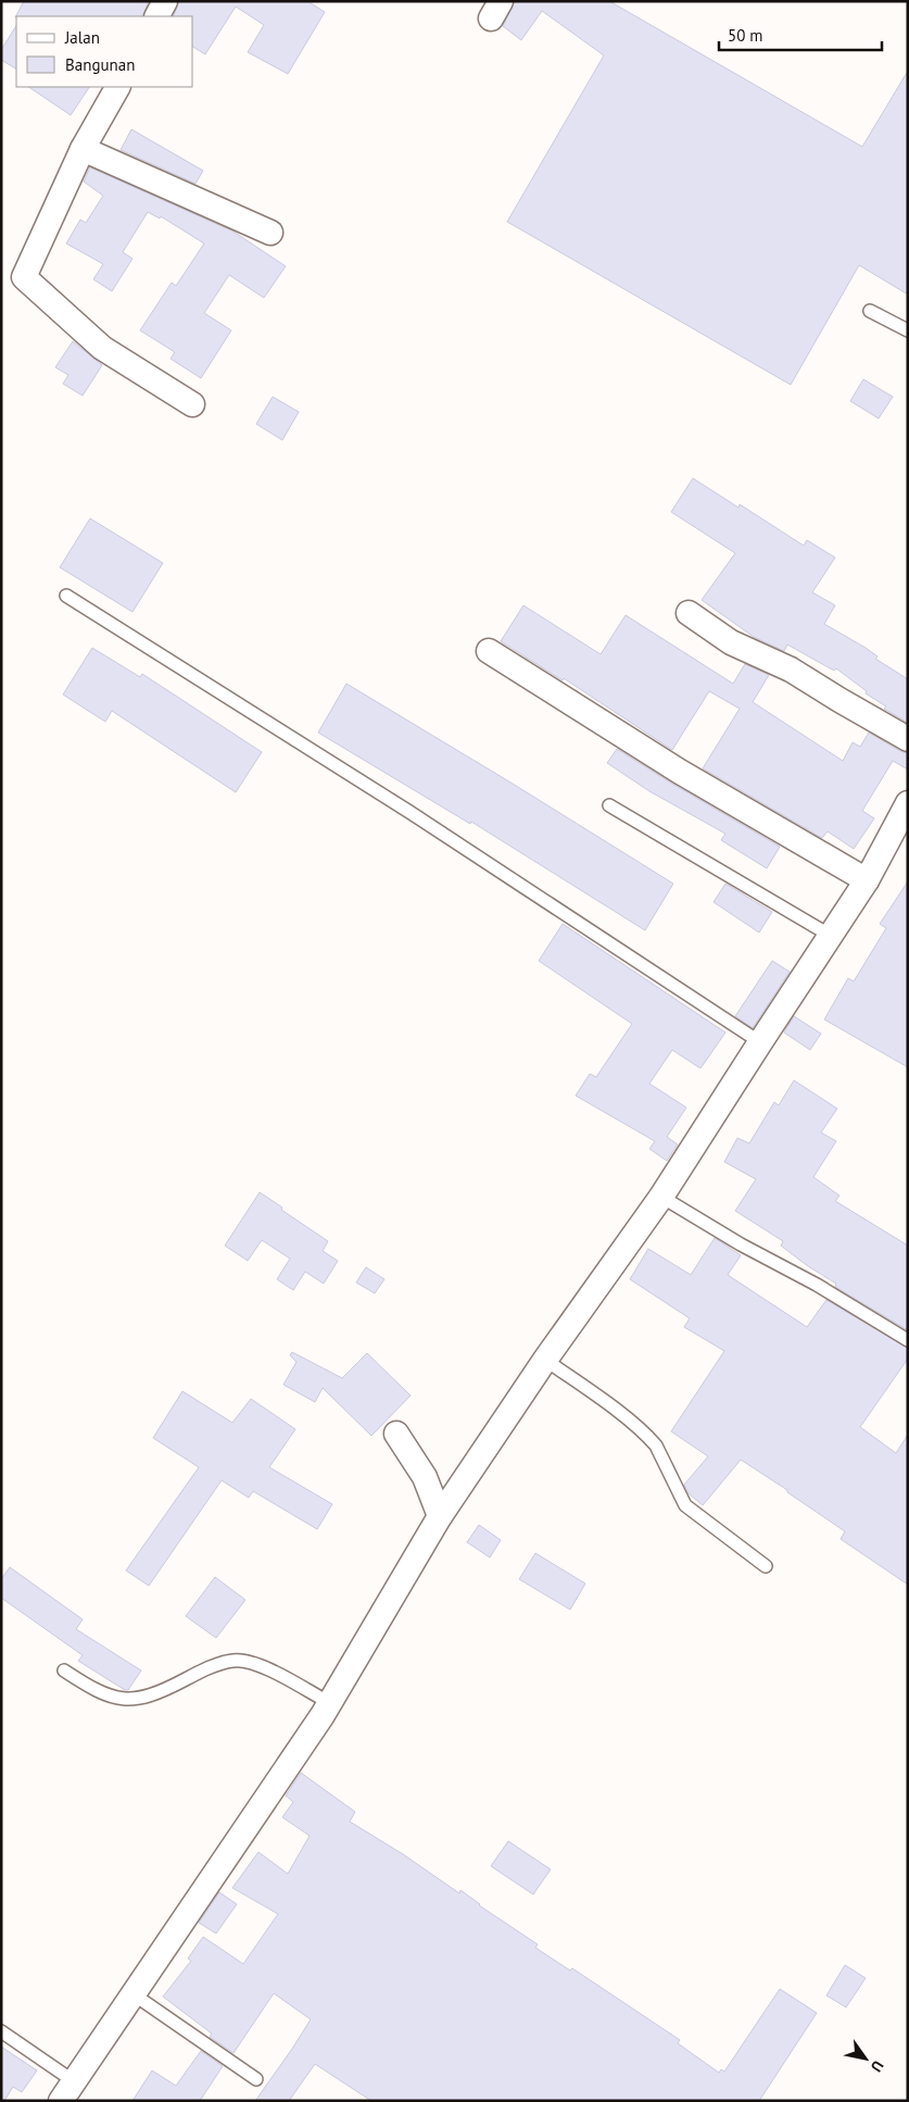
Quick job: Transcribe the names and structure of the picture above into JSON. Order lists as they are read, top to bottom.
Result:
{
  "legend": ["Jalan", "Bangunan"],
  "scale_bar": "50 m",
  "north": "bottom right"
}
